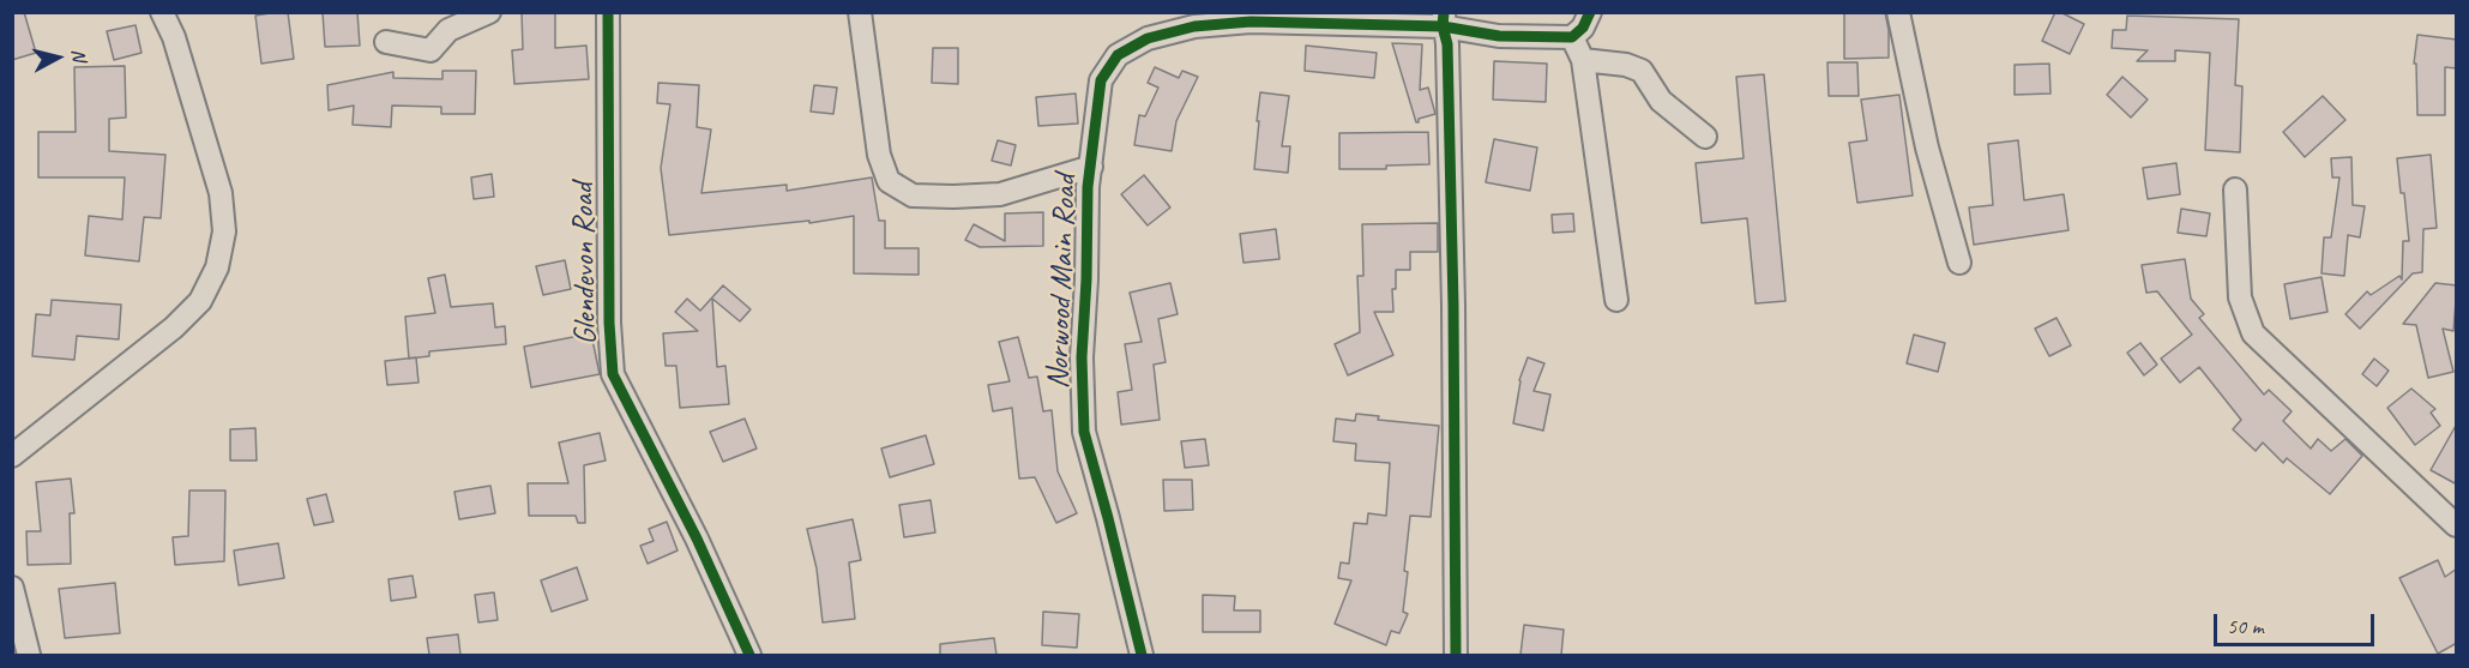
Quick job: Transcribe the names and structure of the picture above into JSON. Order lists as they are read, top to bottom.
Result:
{
  "streets": {
    "street": ["Glendevon Road", "Norwood Main Road"]
  },
  "scale_bar": "50 m",
  "north": "right"
}
